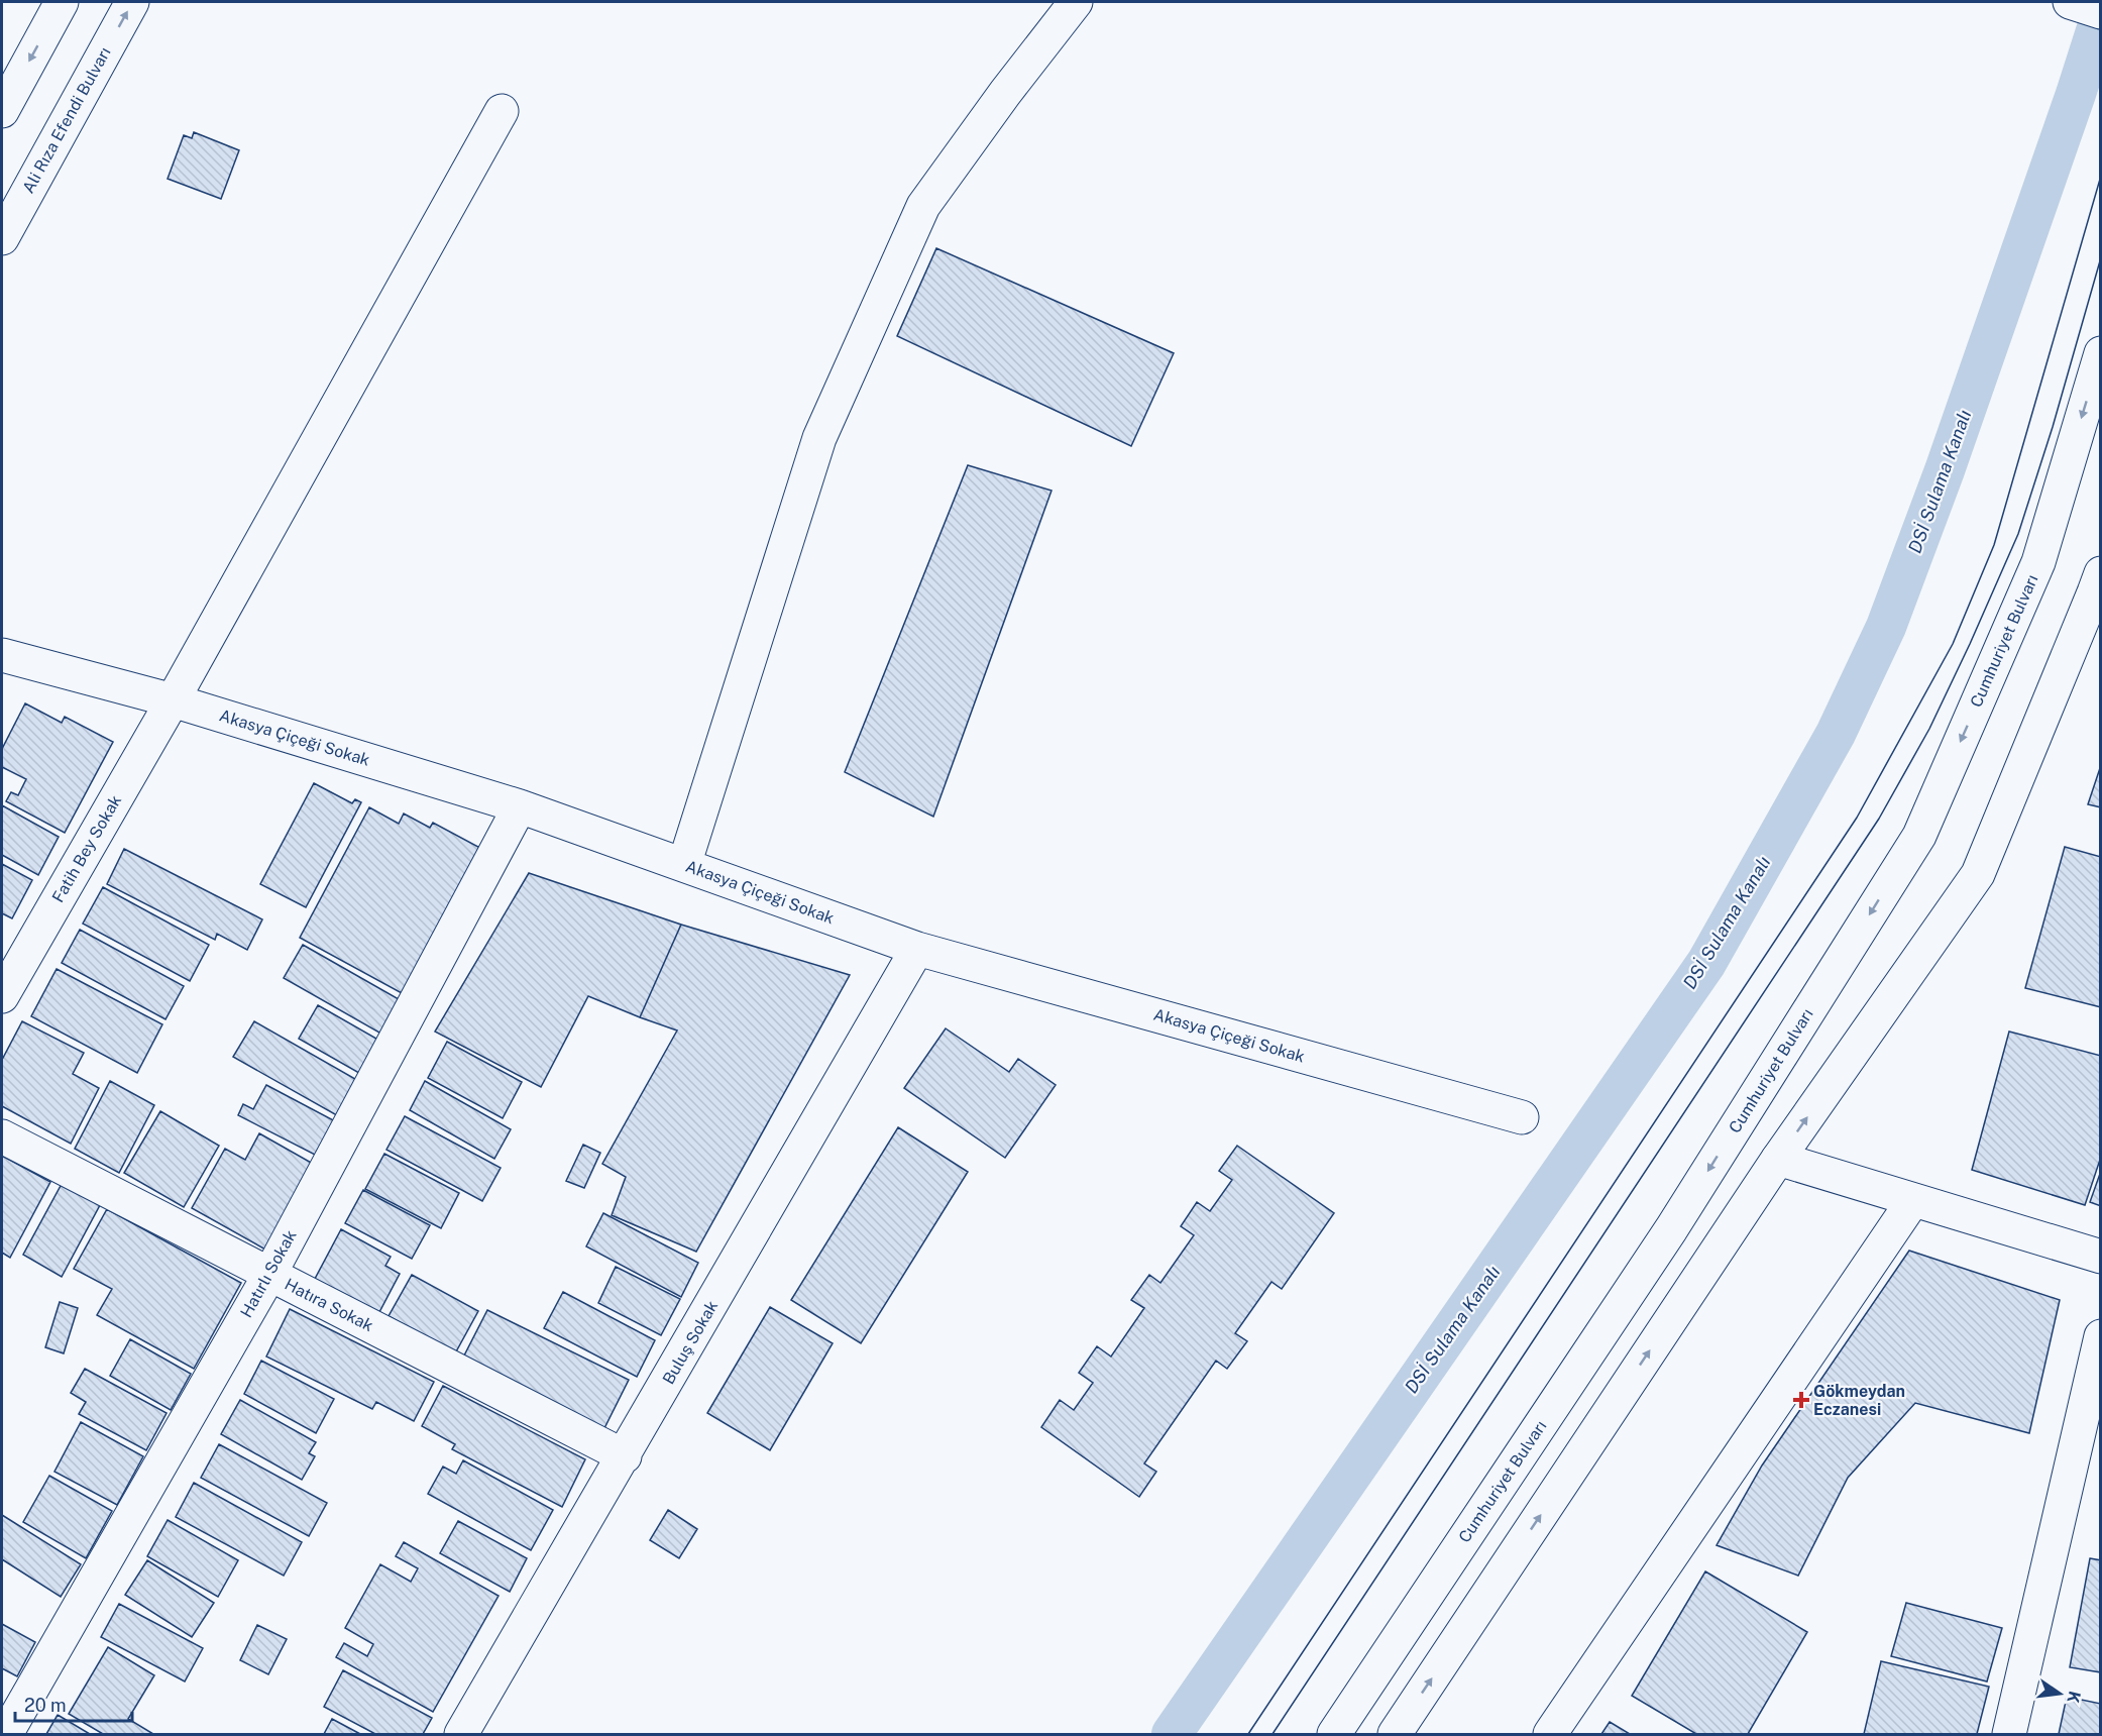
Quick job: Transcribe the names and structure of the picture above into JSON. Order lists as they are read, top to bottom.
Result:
{
  "streets": {
    "street": [
      "Ali Rıza Efendi Bulvarı",
      "Cumhuriyet Bulvarı",
      "Akasya Çiçeği Sokak",
      "Fatih Bey Sokak",
      "Hatırlı Sokak",
      "Hatıra Sokak",
      "Buluş Sokak"
    ]
  },
  "crossings": [
    ["Akasya Çiçeği Sokak", "Fatih Bey Sokak"],
    ["Akasya Çiçeği Sokak", "Hatırlı Sokak"],
    ["Akasya Çiçeği Sokak", "Buluş Sokak"],
    ["Hatırlı Sokak", "Hatıra Sokak"],
    ["Hatıra Sokak", "Buluş Sokak"]
  ],
  "water": ["DSİ Sulama Kanalı"],
  "places": {
    "health": ["Gökmeydan Eczanesi"]
  },
  "scale_bar": "20 m",
  "north": "right"
}
